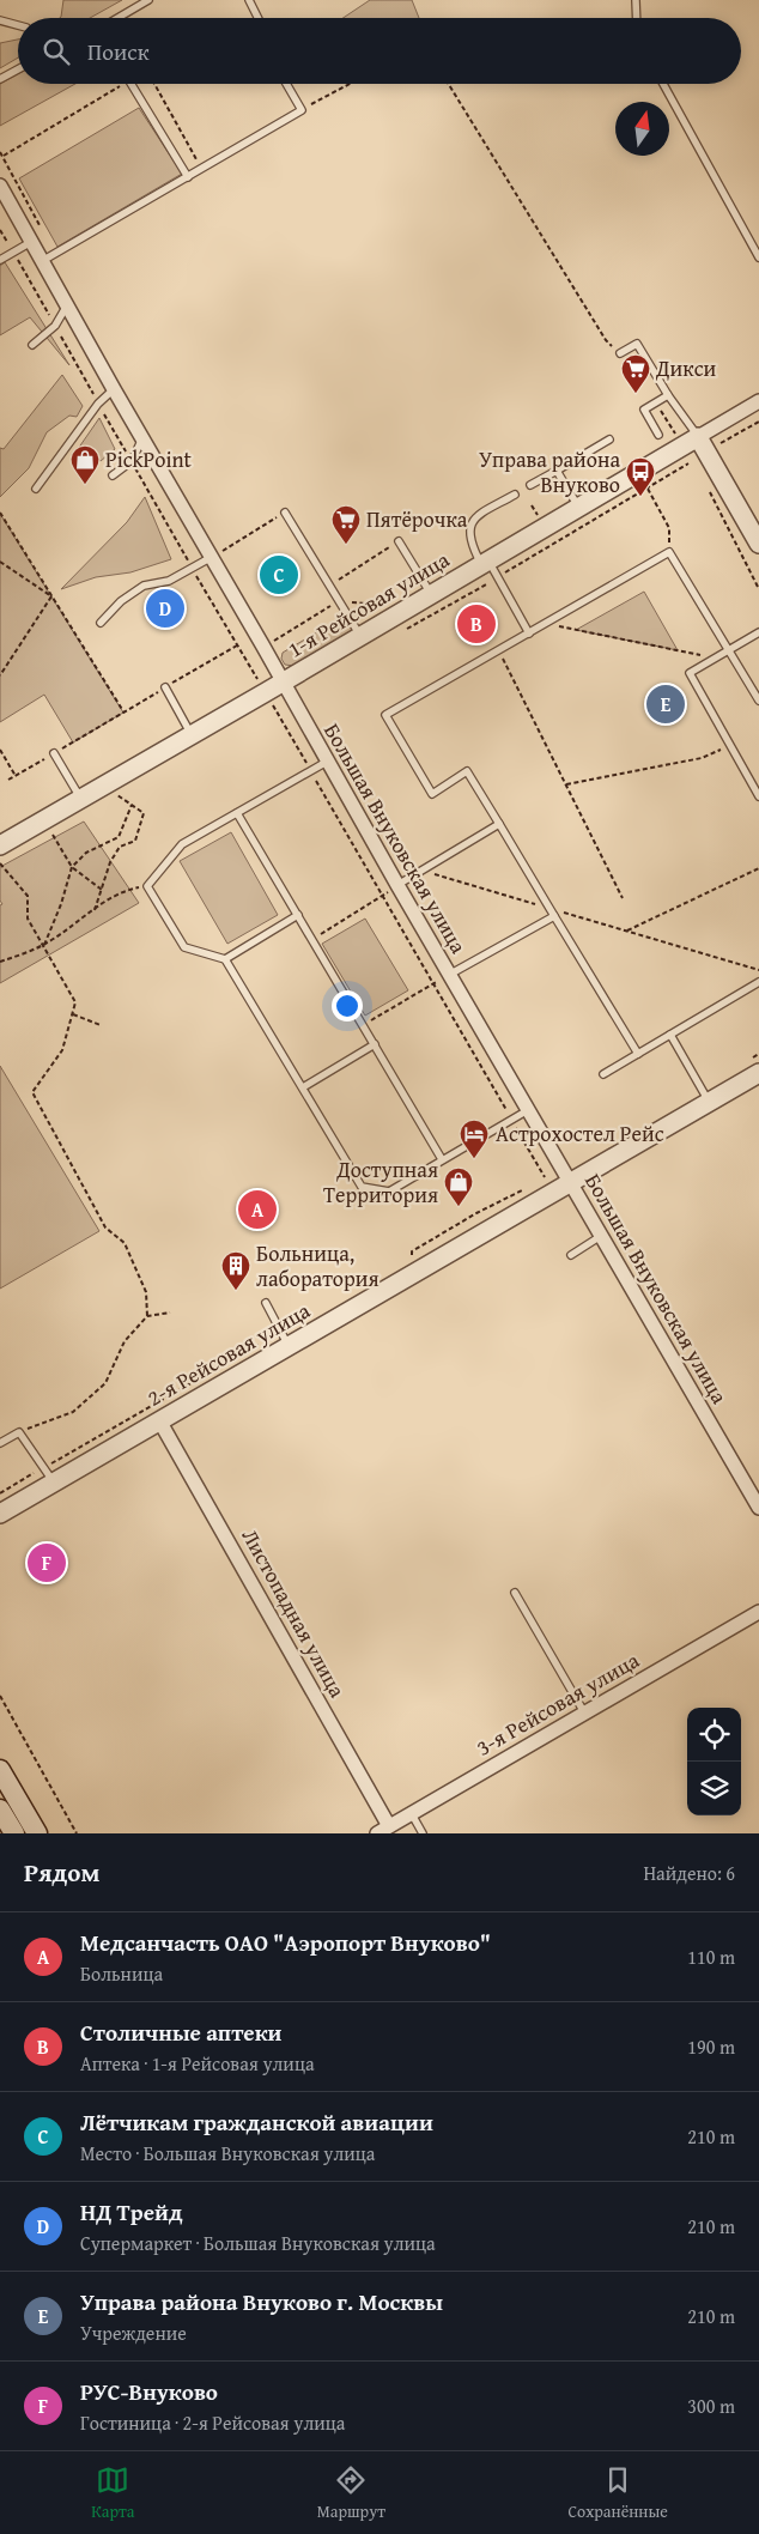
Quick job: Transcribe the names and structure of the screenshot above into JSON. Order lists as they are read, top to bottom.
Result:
{
  "streets": {
    "street": [
      "1-я Рейсовая улица",
      "Большая Внуковская улица",
      "2-я Рейсовая улица",
      "Листопадная улица",
      "3-я Рейсовая улица"
    ]
  },
  "crossings": [
    ["1-я Рейсовая улица", "Большая Внуковская улица"],
    ["Большая Внуковская улица", "2-я Рейсовая улица"],
    ["2-я Рейсовая улица", "Листопадная улица"],
    ["Листопадная улица", "3-я Рейсовая улица"]
  ],
  "places": {
    "supermarket": ["Дикси", "Пятёрочка"],
    "shop": ["PickPoint", "Доступная Территория"],
    "bus stop": ["Управа района Внуково"],
    "hotel": ["Астрохостел Рейс"],
    "building": ["Больница, лаборатория"]
  },
  "north": "top",
  "page": {
    "search": "Поиск",
    "pins": [
      "C",
      "D",
      "B",
      "E",
      "A",
      "F"
    ],
    "heading": ["Рядом", "Найдено: 6"],
    "list": [
      {
        "mark": "A",
        "name": "Медсанчасть ОАО \"Аэропорт Внуково\"",
        "note": "Больница",
        "value": "110 m"
      },
      {
        "mark": "B",
        "name": "Столичные аптеки",
        "note": "Аптека · 1-я Рейсовая улица",
        "value": "190 m"
      },
      {
        "mark": "C",
        "name": "Лётчикам гражданской авиации",
        "note": "Место · Большая Внуковская улица",
        "value": "210 m"
      },
      {
        "mark": "D",
        "name": "НД Трейд",
        "note": "Супермаркет · Большая Внуковская улица",
        "value": "210 m"
      },
      {
        "mark": "E",
        "name": "Управа района Внуково г. Москвы",
        "note": "Учреждение",
        "value": "210 m"
      },
      {
        "mark": "F",
        "name": "РУС-Внуково",
        "note": "Гостиница · 2-я Рейсовая улица",
        "value": "300 m"
      }
    ],
    "nav": ["Карта", "Маршрут", "Сохранённые"]
  }
}
